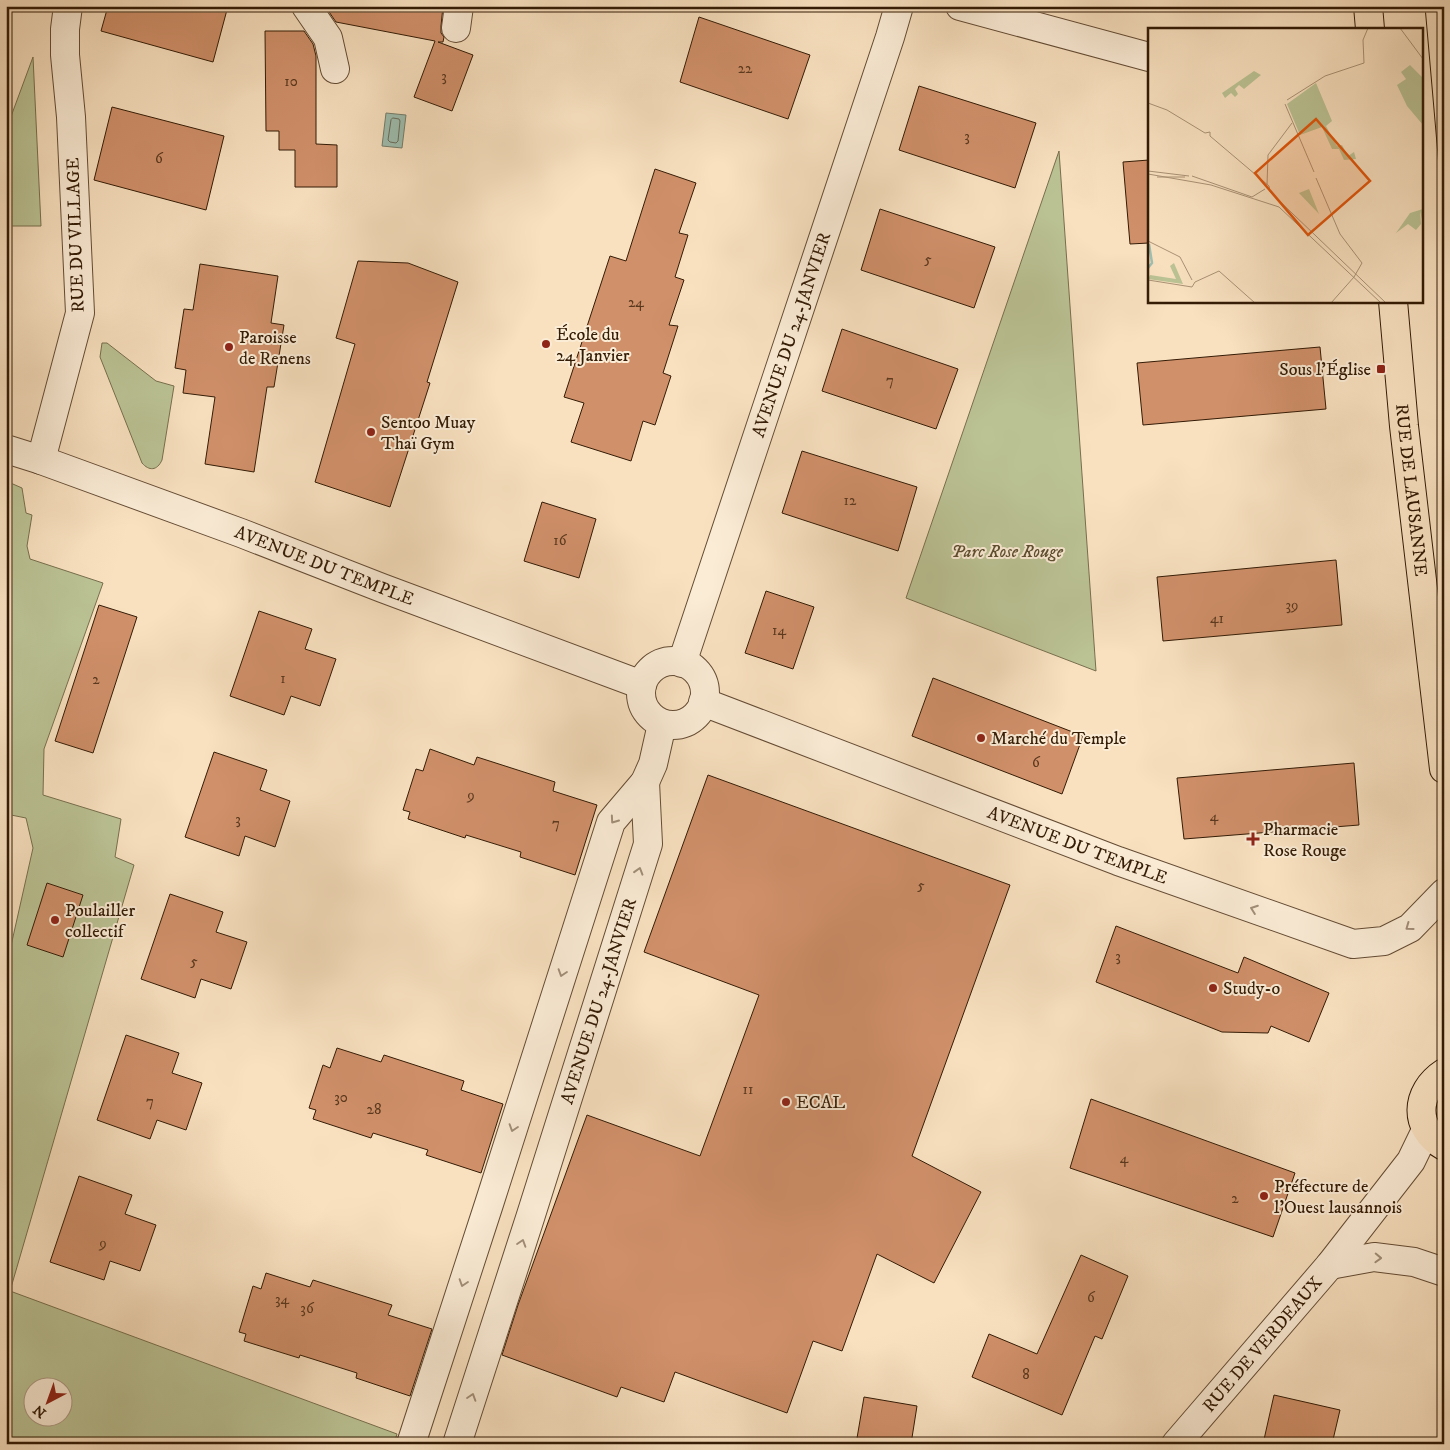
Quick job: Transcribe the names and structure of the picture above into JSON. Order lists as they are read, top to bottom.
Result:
{
  "streets": {
    "main road": ["RUE DE LAUSANNE"],
    "street": [
      "RUE DU VILLAGE",
      "AVENUE DU 24-JANVIER",
      "AVENUE DU TEMPLE",
      "RUE DE VERDEAUX"
    ]
  },
  "crossings": [
    ["RUE DU VILLAGE", "AVENUE DU TEMPLE"],
    ["AVENUE DU 24-JANVIER", "AVENUE DU TEMPLE"]
  ],
  "one_way": ["AVENUE DU TEMPLE"],
  "parks": ["Parc Rose Rouge"],
  "places": {
    "other": [
      "École du 24 Janvier",
      "Paroisse de Renens",
      "Sentoo Muay Thaï Gym",
      "Marché du Temple",
      "Poulailler collectif",
      "Study-o",
      "ECAL",
      "Préfecture de l'Ouest lausannois"
    ],
    "transit": ["Sous l'Église"],
    "health": ["Pharmacie Rose Rouge"]
  },
  "house_numbers": [
    "22",
    "3",
    "10",
    "3",
    "6",
    "5",
    "24",
    "7",
    "12",
    "16",
    "39",
    "41",
    "14",
    "1",
    "2",
    "6",
    "9",
    "4",
    "3",
    "7",
    "5",
    "3",
    "5",
    "11",
    "30",
    "7",
    "28",
    "4",
    "2",
    "9",
    "6",
    "34",
    "36",
    "8"
  ],
  "north": "bottom left"
}
